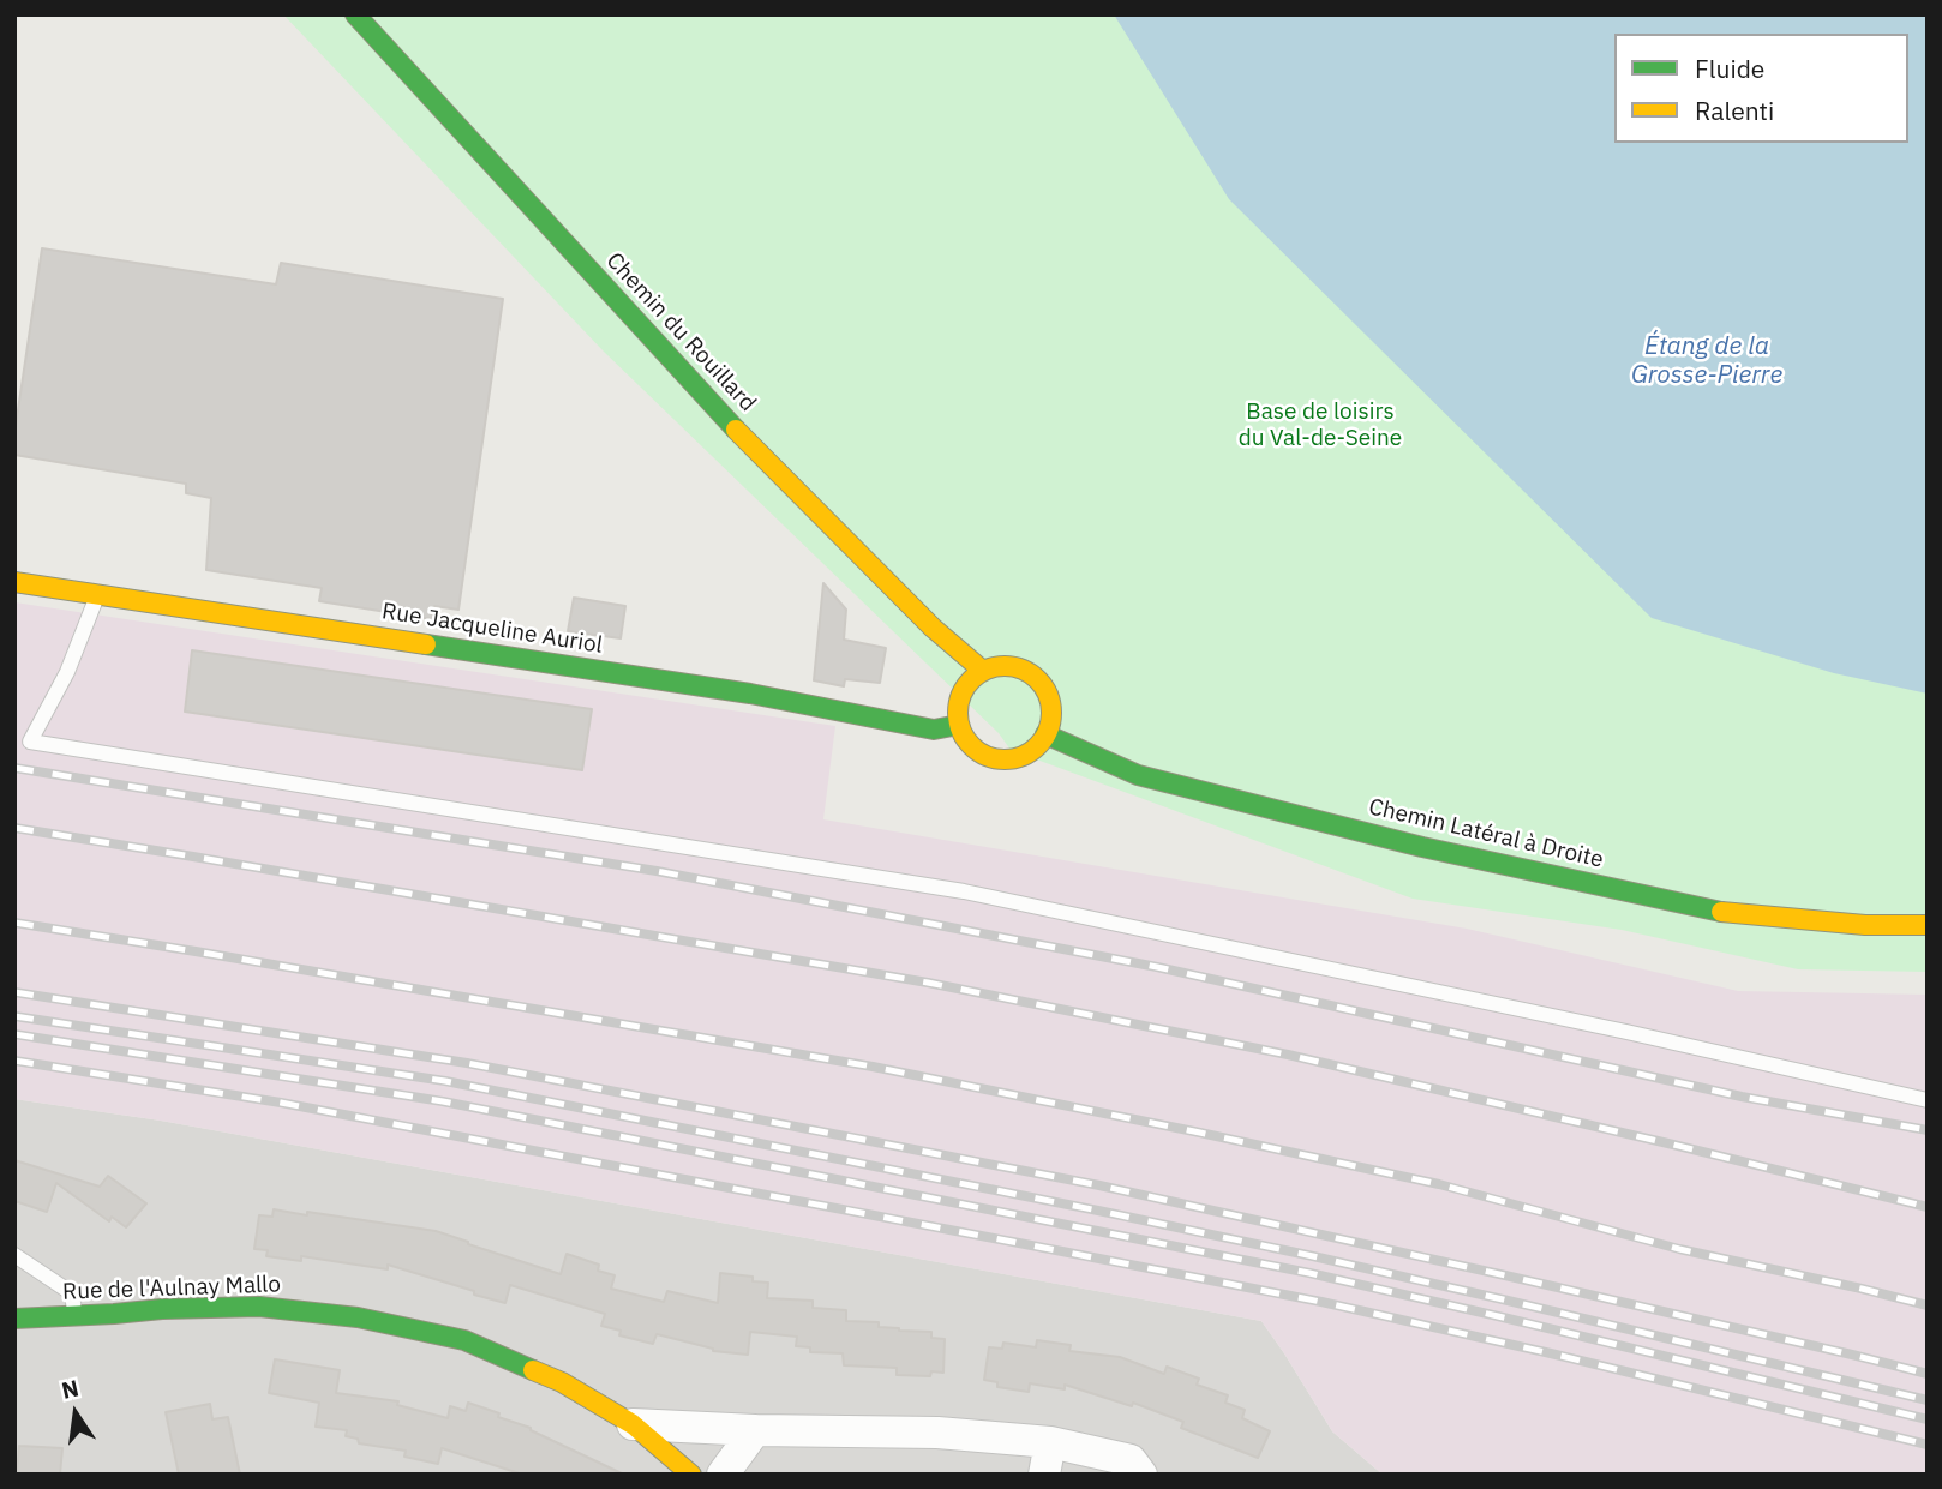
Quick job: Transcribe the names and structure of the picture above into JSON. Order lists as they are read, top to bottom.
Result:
{
  "streets": {
    "street": [
      "Chemin du Rouillard",
      "Rue Jacqueline Auriol",
      "Chemin Latéral à Droite",
      "Rue de l'Aulnay Mallo"
    ]
  },
  "crossings": [
    ["Chemin du Rouillard", "Rue Jacqueline Auriol"],
    ["Chemin du Rouillard", "Chemin Latéral à Droite"],
    ["Rue Jacqueline Auriol", "Chemin Latéral à Droite"]
  ],
  "water": ["Étang de la Grosse-Pierre"],
  "parks": ["Base de loisirs du Val-de-Seine"],
  "legend": ["Fluide", "Ralenti"],
  "north": "top"
}
